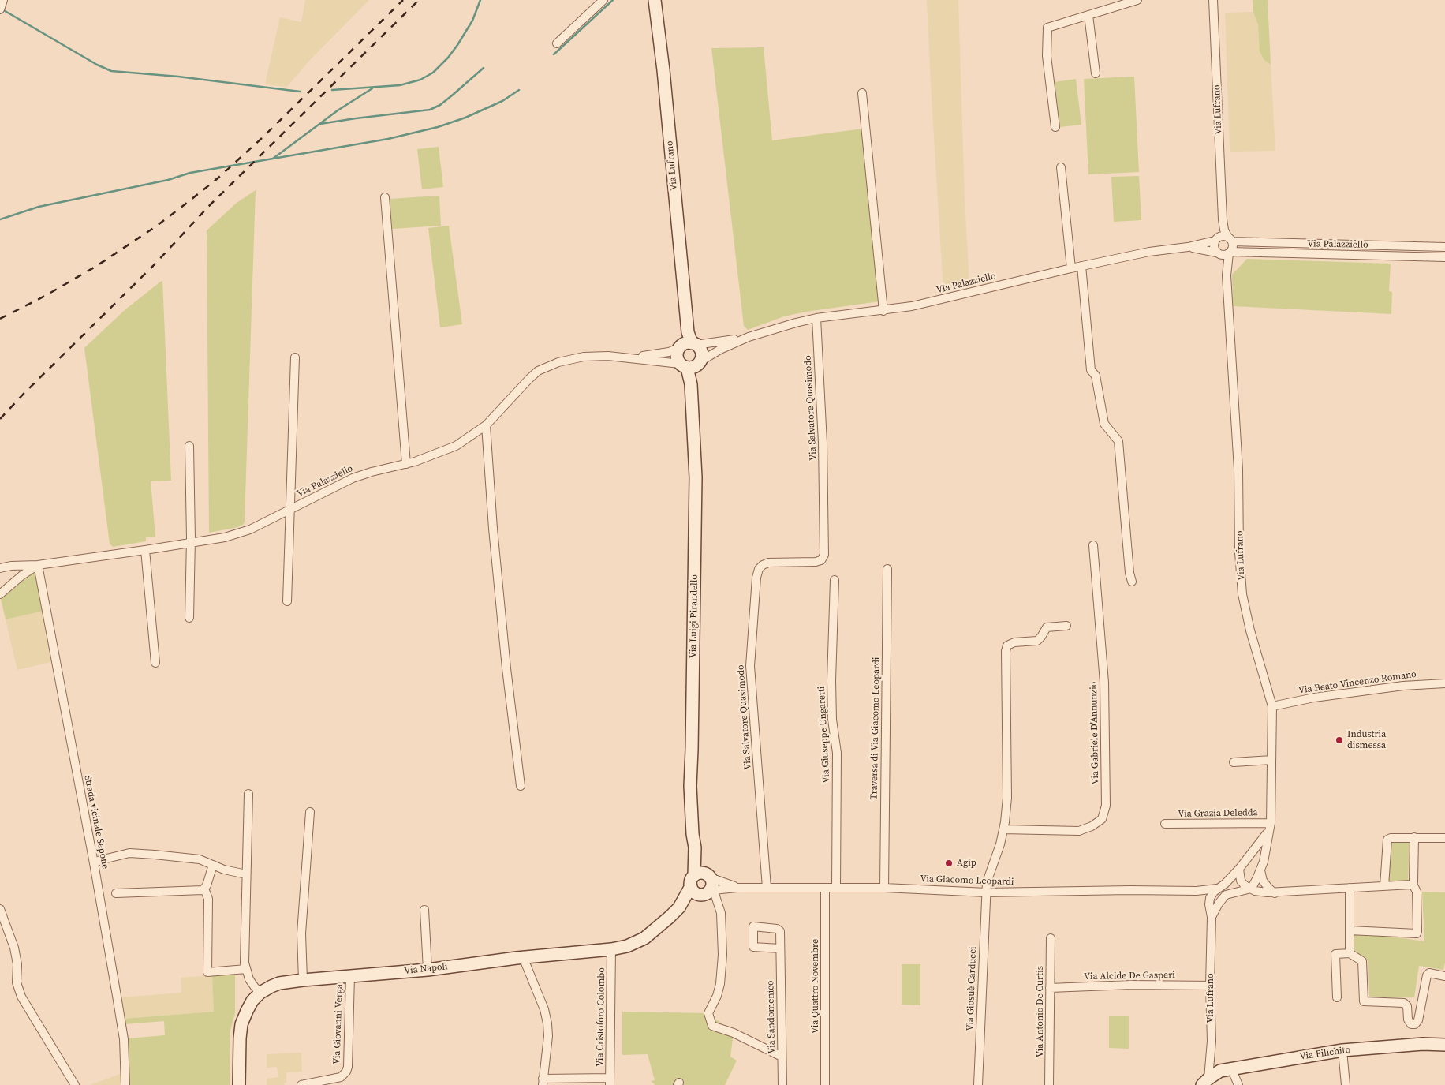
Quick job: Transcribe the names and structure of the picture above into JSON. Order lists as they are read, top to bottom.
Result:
{
  "streets": {
    "street": [
      "Via Lufrano",
      "Via Palazziello",
      "Via Salvatore Quasimodo",
      "Via Luigi Pirandello",
      "Via Beato Vincenzo Romano",
      "Traversa di Via Giacomo Leopardi",
      "Via Gabriele D'Annunzio",
      "Via Giuseppe Ungaretti",
      "Via Grazia Deledda",
      "Strada vicinale Sepone",
      "Via Giacomo Leopardi",
      "Via Napoli",
      "Via Alcide De Gasperi",
      "Via Quattro Novembre",
      "Via Giosuè Carducci",
      "Via Antonio De Curtis",
      "Via Cristoforo Colombo",
      "Via Sandomenico",
      "Via Giovanni Verga",
      "Via Filichito"
    ]
  },
  "crossings": [
    ["Via Lufrano", "Via Palazziello"],
    ["Via Lufrano", "Via Beato Vincenzo Romano"],
    ["Via Lufrano", "Via Grazia Deledda"],
    ["Via Lufrano", "Via Giacomo Leopardi"],
    ["Via Lufrano", "Via Alcide De Gasperi"],
    ["Via Lufrano", "Via Filichito"],
    ["Via Palazziello", "Via Salvatore Quasimodo"],
    ["Via Palazziello", "Via Luigi Pirandello"],
    ["Via Palazziello", "Strada vicinale Sepone"],
    ["Via Salvatore Quasimodo", "Via Giacomo Leopardi"],
    ["Via Luigi Pirandello", "Via Giacomo Leopardi"],
    ["Via Luigi Pirandello", "Via Napoli"],
    ["Traversa di Via Giacomo Leopardi", "Via Giacomo Leopardi"],
    ["Via Giuseppe Ungaretti", "Via Giacomo Leopardi"],
    ["Via Giacomo Leopardi", "Via Napoli"],
    ["Via Giacomo Leopardi", "Via Quattro Novembre"],
    ["Via Giacomo Leopardi", "Via Giosuè Carducci"],
    ["Via Napoli", "Via Cristoforo Colombo"],
    ["Via Napoli", "Via Giovanni Verga"],
    ["Via Alcide De Gasperi", "Via Antonio De Curtis"]
  ],
  "places": ["Industria dismessa", "Agip"]
}
